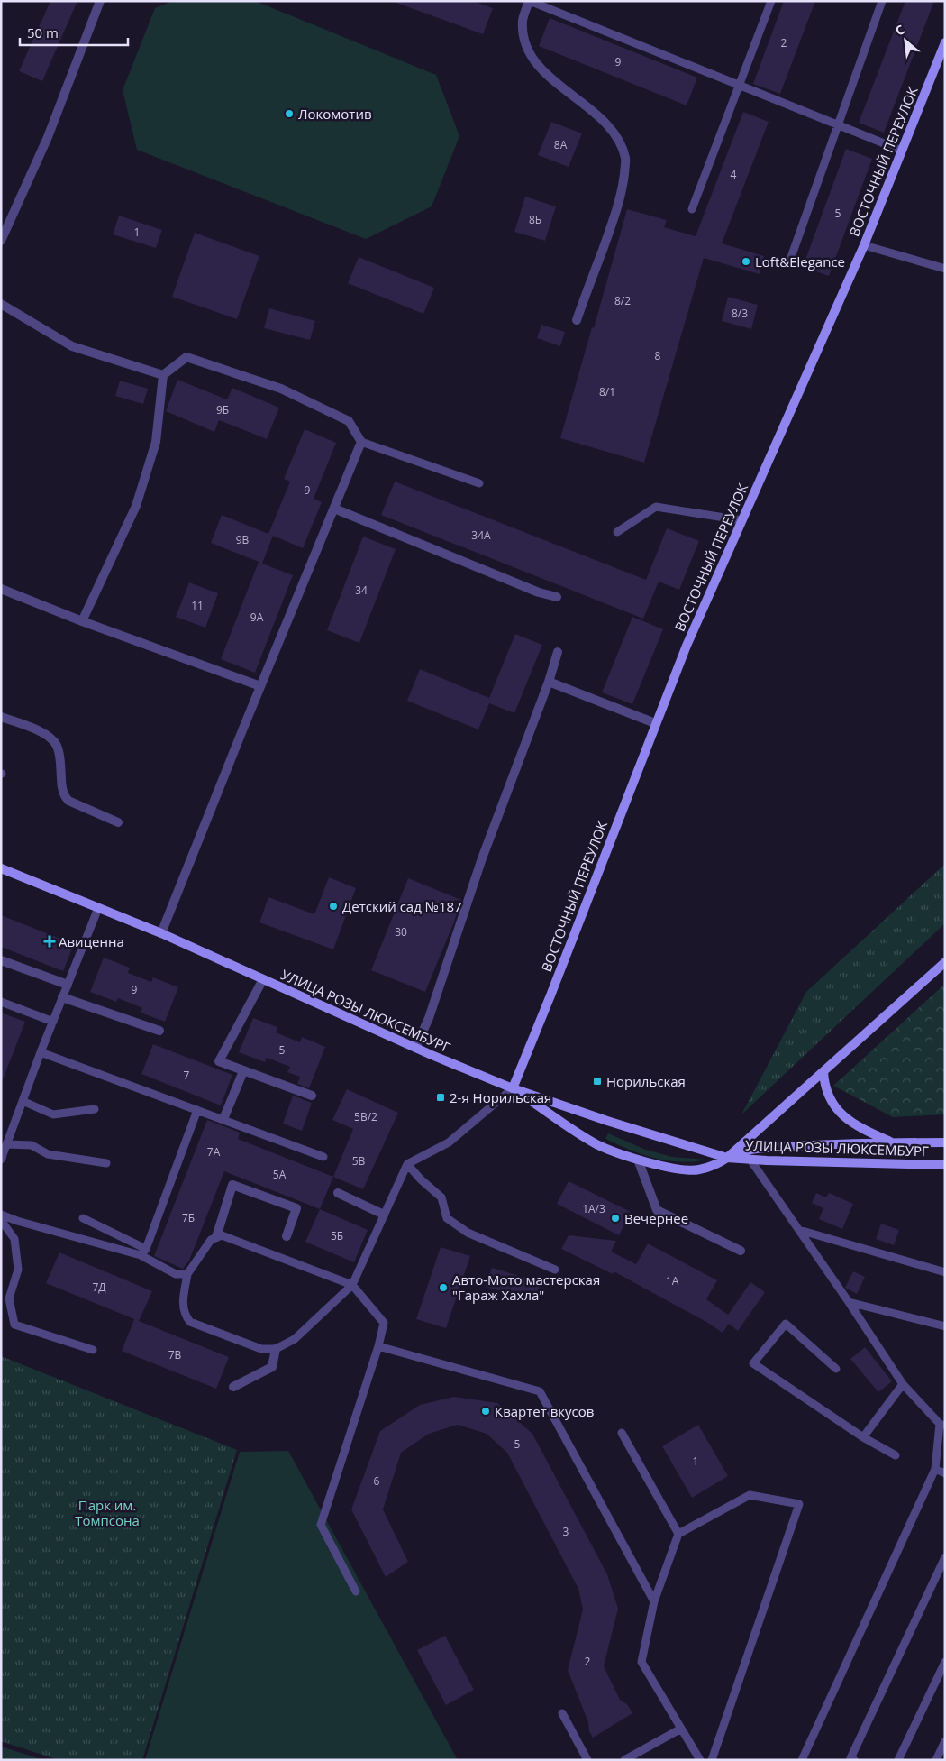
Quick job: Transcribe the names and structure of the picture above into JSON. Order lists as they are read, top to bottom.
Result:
{
  "streets": {
    "main road": ["ВОСТОЧНЫЙ ПЕРЕУЛОК", "УЛИЦА РОЗЫ ЛЮКСЕМБУРГ"]
  },
  "crossings": [
    ["ВОСТОЧНЫЙ ПЕРЕУЛОК", "УЛИЦА РОЗЫ ЛЮКСЕМБУРГ"]
  ],
  "parks": ["Парк им. Томпсона"],
  "places": {
    "other": [
      "Локомотив",
      "Loft&Elegance",
      "Детский сад №187",
      "Вечернее",
      "Авто-Мото мастерская \"Гараж Хахла\"",
      "Квартет вкусов"
    ],
    "health": ["Авиценна"],
    "transit": ["Норильская", "2-я Норильская"]
  },
  "house_numbers": [
    "2",
    "9",
    "8А",
    "4",
    "5",
    "8Б",
    "1",
    "8/2",
    "8/3",
    "8",
    "8/1",
    "9Б",
    "9",
    "34А",
    "9В",
    "34",
    "11",
    "9А",
    "30",
    "9",
    "5",
    "7",
    "5В/2",
    "7А",
    "5В",
    "5А",
    "1А/3",
    "7Б",
    "5Б",
    "1А",
    "7Д",
    "7В",
    "5",
    "1",
    "6",
    "3",
    "2"
  ],
  "scale_bar": "50 m",
  "north": "top left"
}
